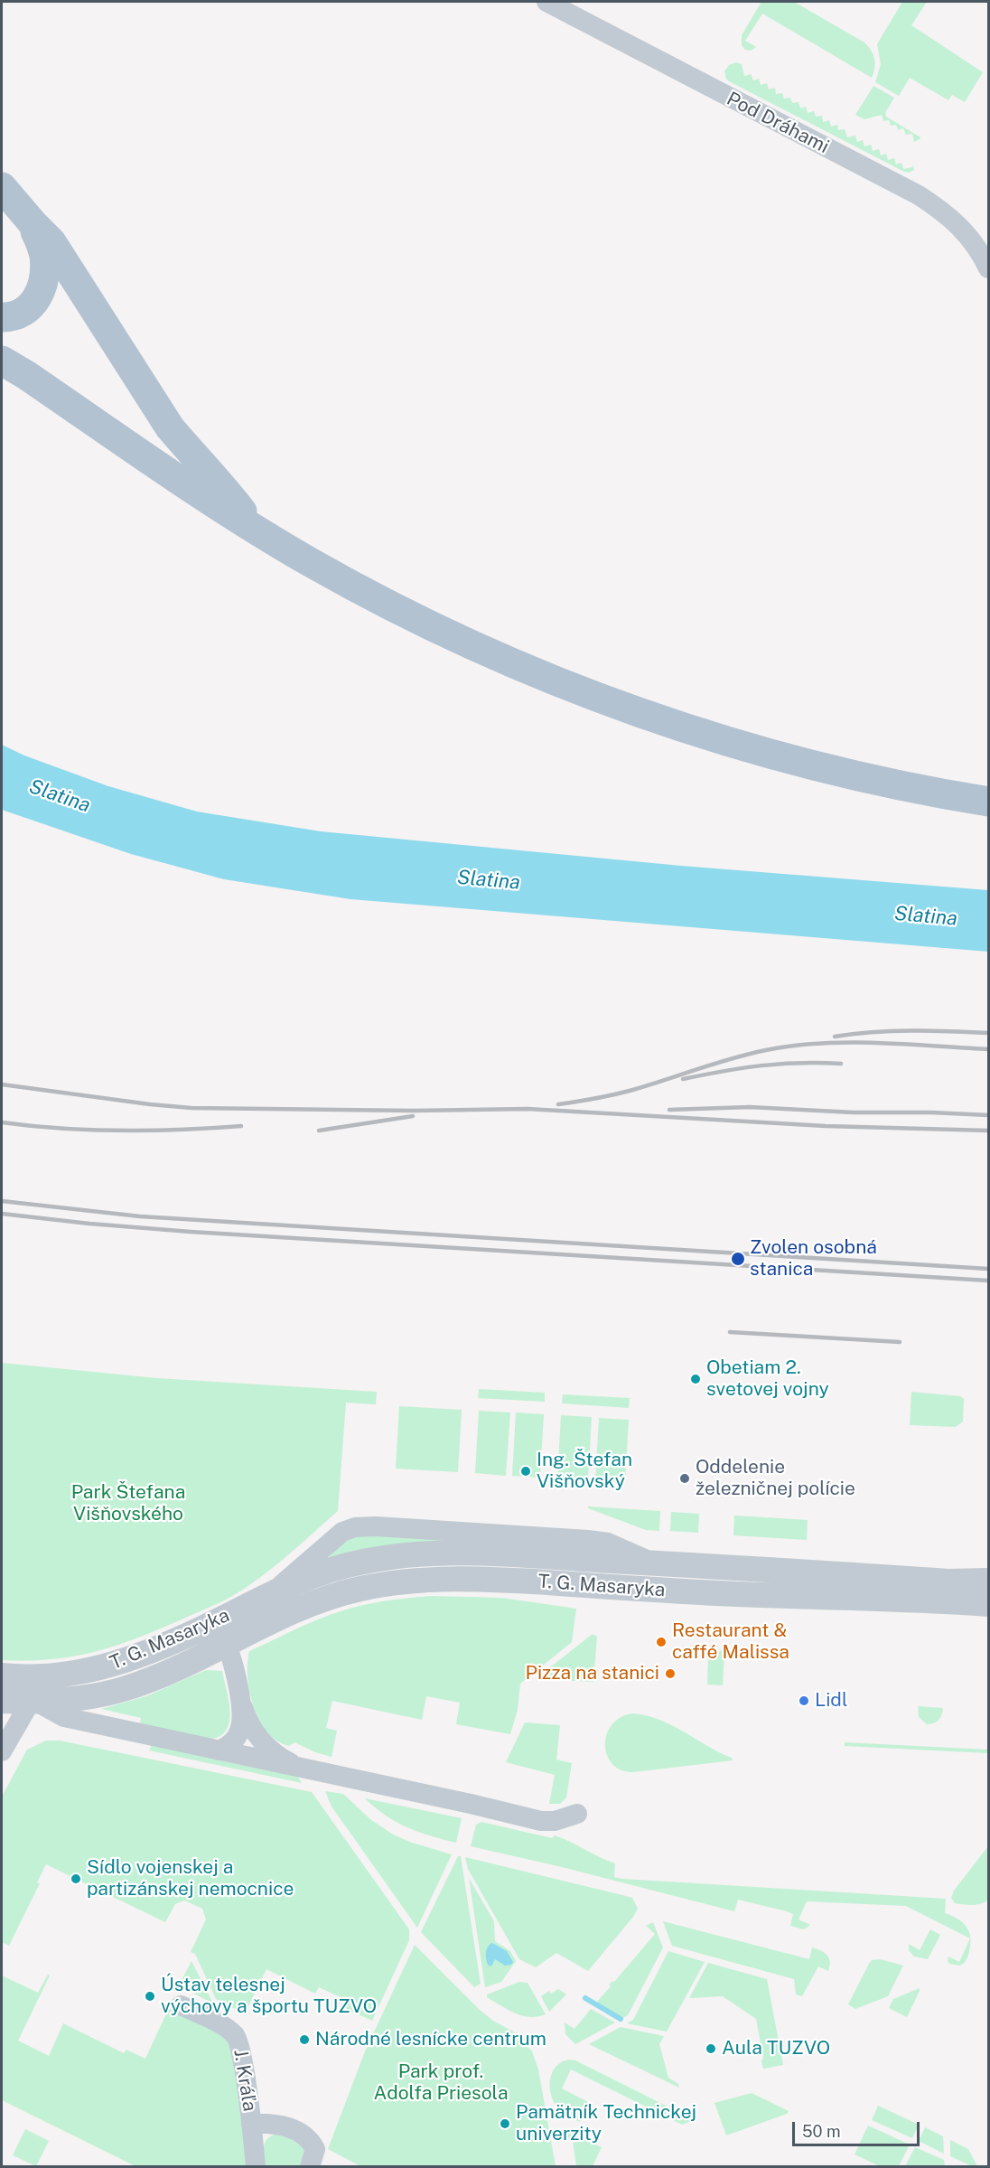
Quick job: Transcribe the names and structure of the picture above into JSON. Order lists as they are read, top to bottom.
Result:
{
  "streets": {
    "street": ["Pod Dráhami", "T. G. Masaryka", "J. Kráľa"]
  },
  "water": ["Slatina"],
  "parks": ["Park Štefana Višňovského", "Park prof. Adolfa Priesola"],
  "places": [
    "Zvolen osobná stanica",
    "Obetiam 2. svetovej vojny",
    "Ing. Štefan Višňovský",
    "Oddelenie železničnej polície",
    "Restaurant & caffé Malissa",
    "Pizza na stanici",
    "Lidl",
    "Sídlo vojenskej a partizánskej nemocnice",
    "Ústav telesnej výchovy a športu TUZVO",
    "Národné lesnícke centrum",
    "Aula TUZVO",
    "Pamätník Technickej univerzity"
  ],
  "scale_bar": "50 m"
}
